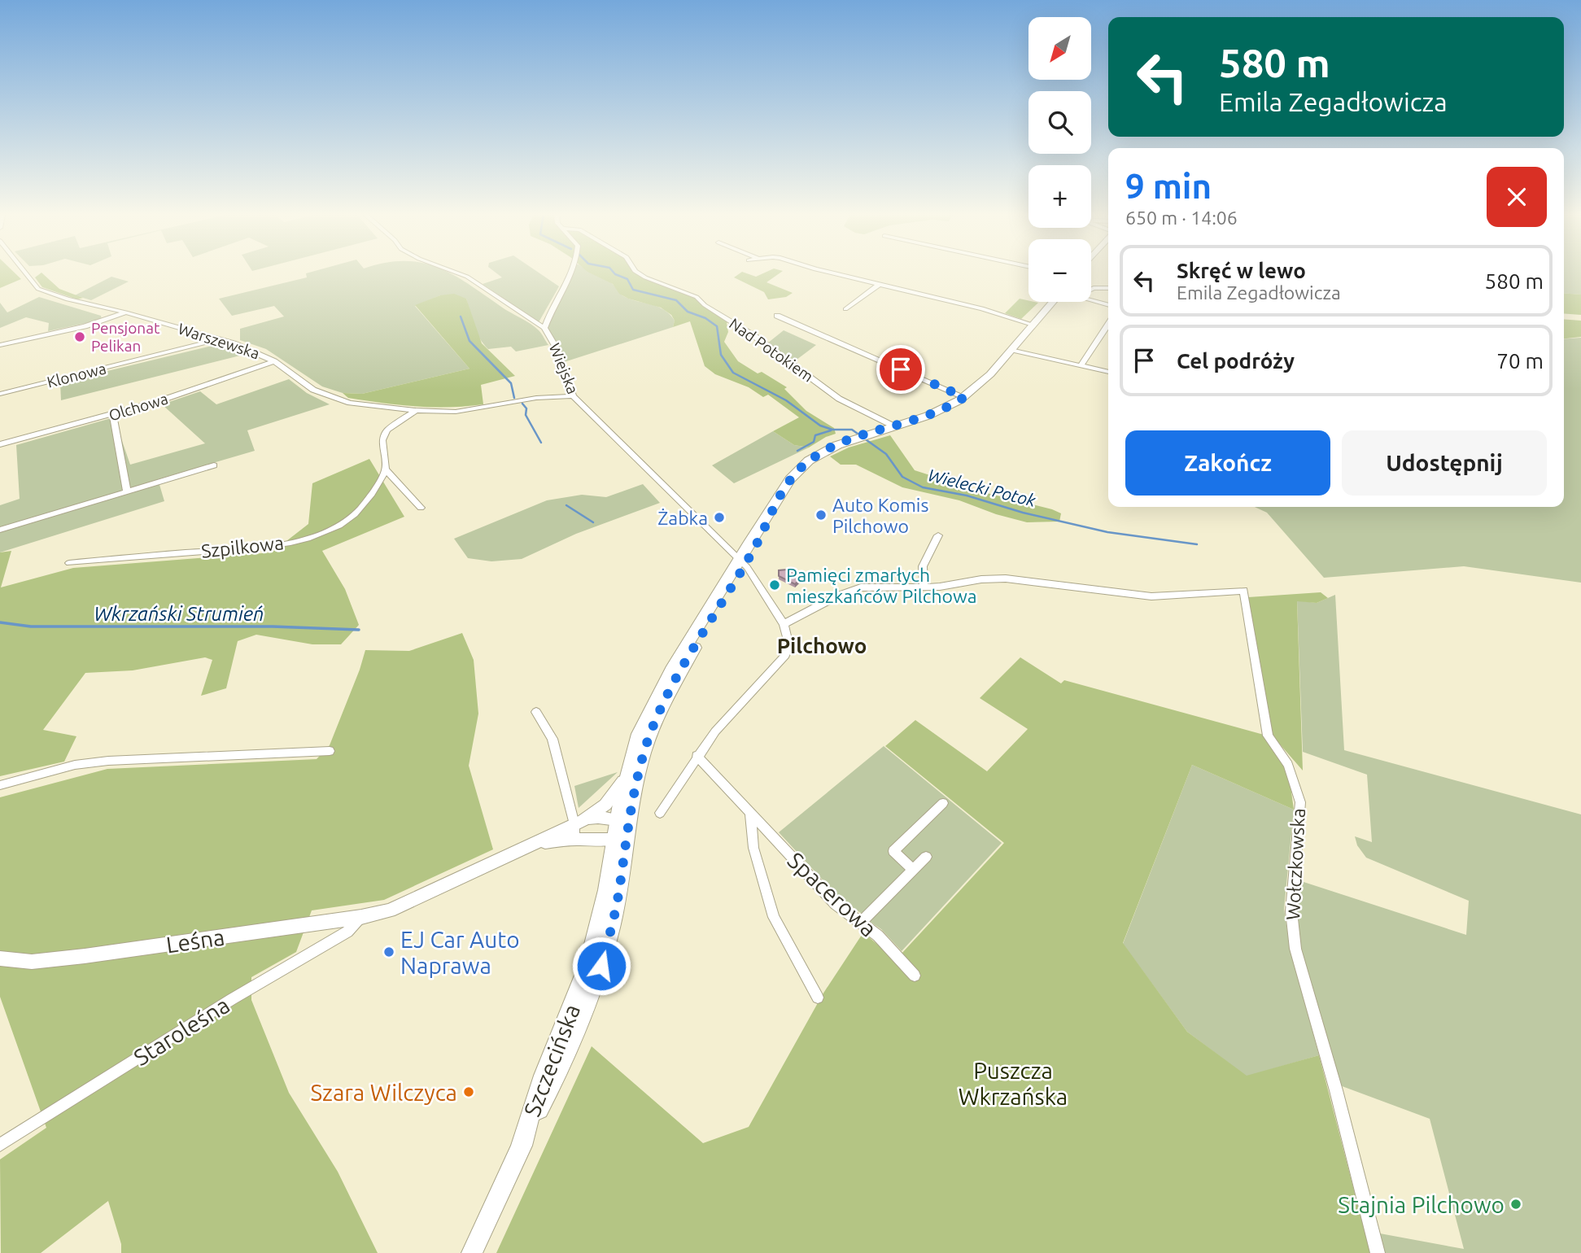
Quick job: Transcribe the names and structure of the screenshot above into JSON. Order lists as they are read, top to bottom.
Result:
{
  "streets": {
    "main road": ["Szczecińska"],
    "street": [
      "Warszewska",
      "Nad Potokiem",
      "Wiejska",
      "Klonowa",
      "Olchowa",
      "Szpilkowa",
      "Wołczkowska",
      "Spacerowa",
      "Leśna",
      "Staroleśna"
    ]
  },
  "crossings": [
    ["Warszewska", "Wiejska"],
    ["Warszewska", "Klonowa"],
    ["Warszewska", "Olchowa"],
    ["Nad Potokiem", "Szczecińska"],
    ["Wiejska", "Szczecińska"],
    ["Leśna", "Staroleśna"]
  ],
  "districts": ["Pilchowo"],
  "water": ["Wielecki Potok", "Wkrzański Strumień"],
  "parks": ["Puszcza Wkrzańska"],
  "places": [
    "Pensjonat Pelikan",
    "Auto Komis Pilchowo",
    "Żabka",
    "Pamięci zmarłych mieszkańców Pilchowa",
    "EJ Car Auto Naprawa",
    "Szara Wilczyca",
    "Stajnia Pilchowo"
  ],
  "north": "bottom left",
  "page": {
    "map_buttons": ["+", "−"],
    "turn": ["580 m", "Emila Zegadłowicza"],
    "heading": ["9 min", "650 m · 14:06"],
    "list": [
      {
        "name": "Skręć w lewo",
        "note": "Emila Zegadłowicza",
        "value": "580 m"
      },
      {
        "name": "Cel podróży",
        "value": "70 m"
      }
    ],
    "buttons": ["Zakończ", "Udostępnij"]
  }
}
